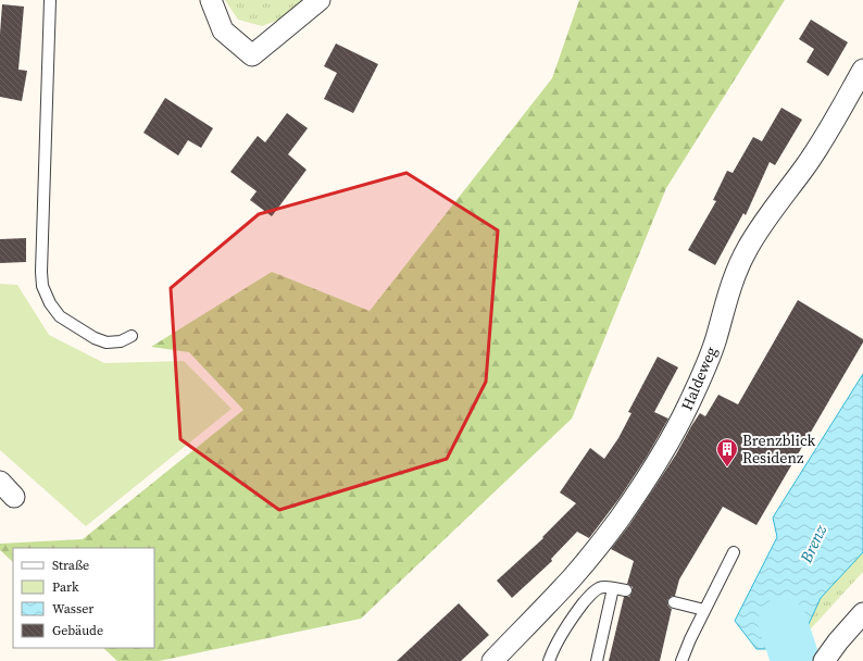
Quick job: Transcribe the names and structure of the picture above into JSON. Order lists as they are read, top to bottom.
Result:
{
  "streets": {
    "street": ["Haldeweg"]
  },
  "water": ["Brenz"],
  "places": {
    "building": ["Brenzblick Residenz"]
  },
  "legend": [
    "Straße",
    "Park",
    "Wasser",
    "Gebäude"
  ]
}
